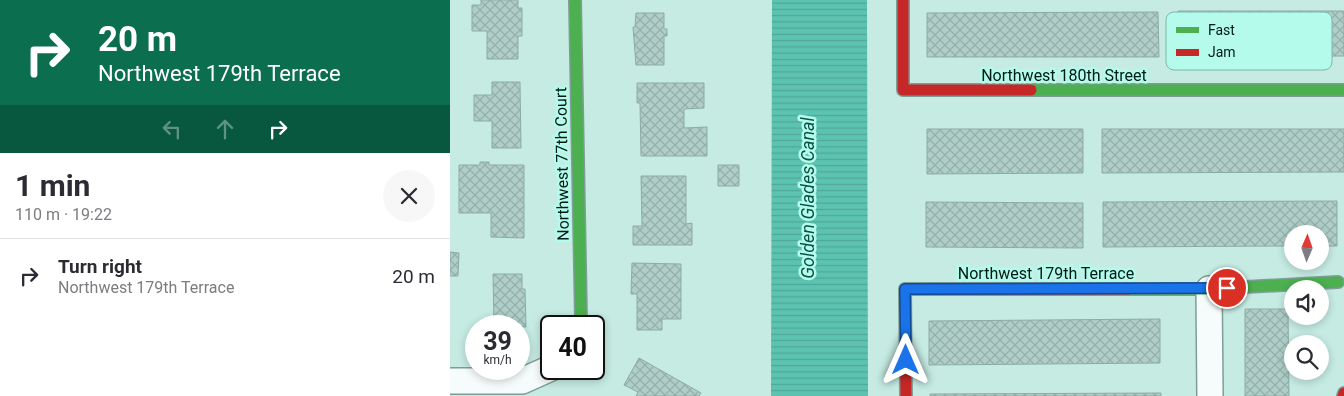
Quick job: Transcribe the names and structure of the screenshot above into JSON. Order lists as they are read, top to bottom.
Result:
{
  "streets": {
    "street": ["Northwest 180th Street", "Northwest 77th Court", "Northwest 179th Terrace"]
  },
  "water": ["Golden Glades Canal"],
  "legend": ["Fast", "Jam"],
  "north": "top",
  "page": {
    "turn": ["20 m", "Northwest 179th Terrace"],
    "heading": ["1 min", "110 m · 19:22"],
    "list": [
      {
        "name": "Turn right",
        "note": "Northwest 179th Terrace",
        "value": "20 m"
      }
    ],
    "speed": "39 km/h",
    "limit": "40"
  }
}
